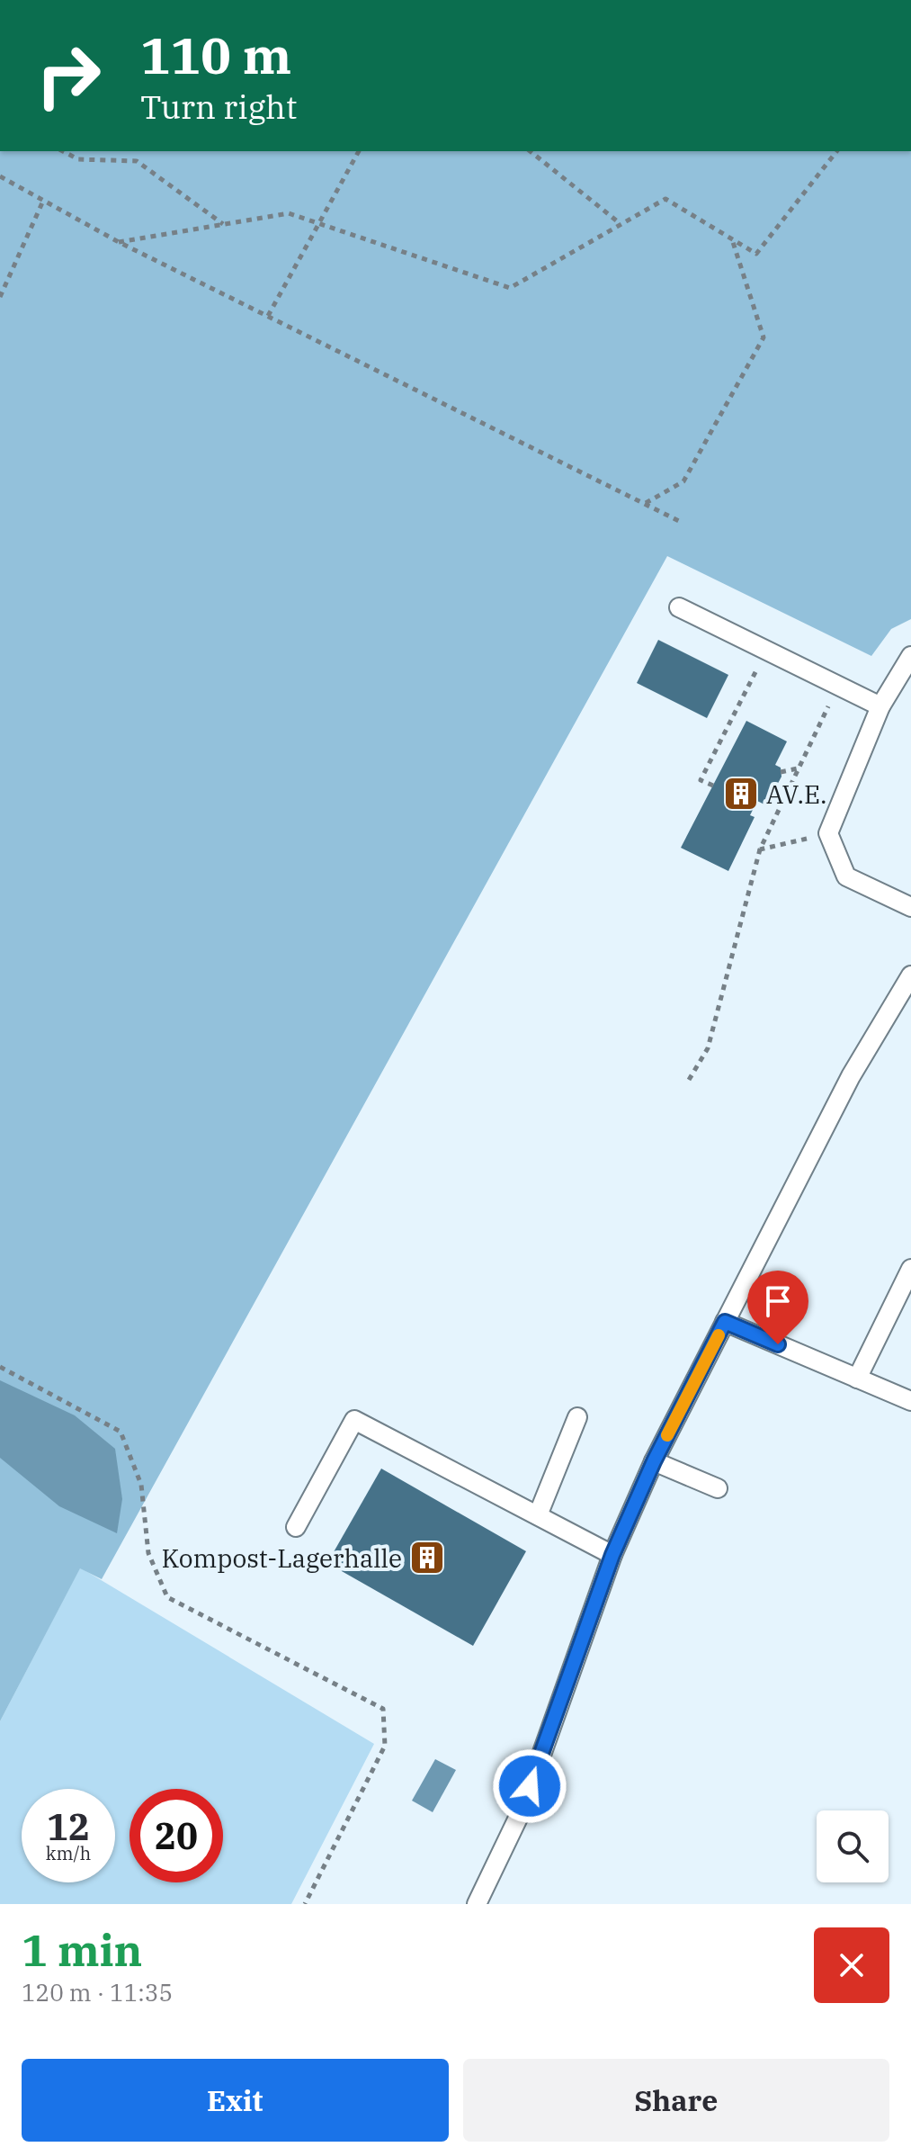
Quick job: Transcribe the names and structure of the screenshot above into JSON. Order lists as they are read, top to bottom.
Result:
{
  "places": {
    "building": ["AV.E.", "Kompost-Lagerhalle"]
  },
  "page": {
    "turn": ["110 m", "Turn right"],
    "speed": "12 km/h",
    "limit": "20",
    "heading": ["1 min", "120 m · 11:35"],
    "buttons": ["Exit", "Share"]
  }
}
